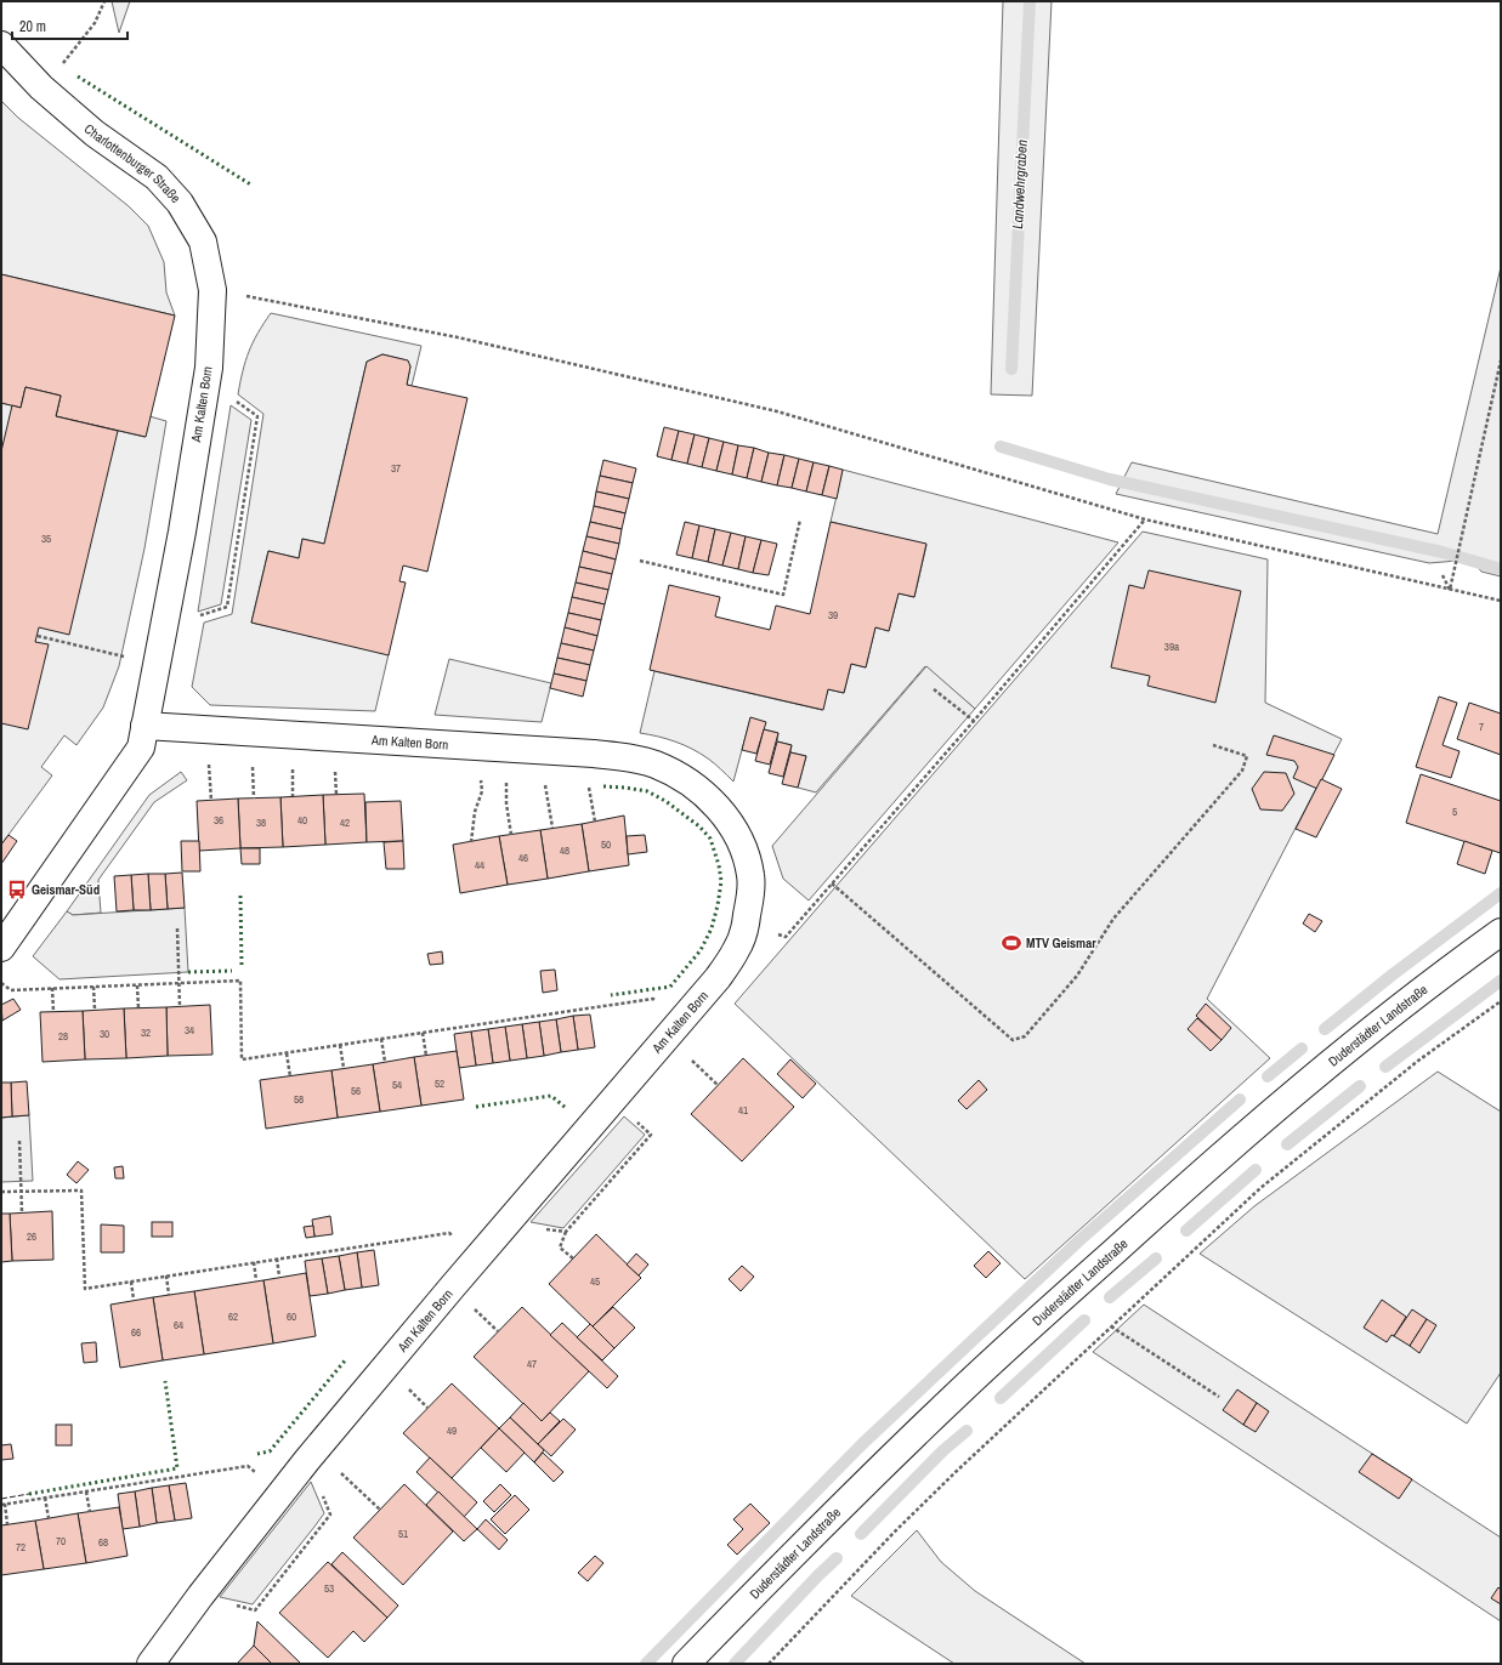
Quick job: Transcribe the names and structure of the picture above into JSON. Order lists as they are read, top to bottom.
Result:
{
  "streets": {
    "street": ["Charlottenburger Straße", "Am Kalten Born", "Duderstädter Landstraße"]
  },
  "crossings": [
    ["Charlottenburger Straße", "Am Kalten Born"]
  ],
  "water": ["Landwehrgraben"],
  "places": {
    "bus stop": ["Geismar-Süd"],
    "sports": ["MTV Geismar"]
  },
  "house_numbers": [
    "37",
    "35",
    "39",
    "39a",
    "7",
    "5",
    "36",
    "40",
    "38",
    "42",
    "50",
    "48",
    "46",
    "44",
    "34",
    "32",
    "30",
    "28",
    "52",
    "54",
    "56",
    "58",
    "41",
    "26",
    "45",
    "62",
    "60",
    "64",
    "66",
    "47",
    "49",
    "51",
    "70",
    "68",
    "72",
    "53"
  ],
  "scale_bar": "20 m"
}
